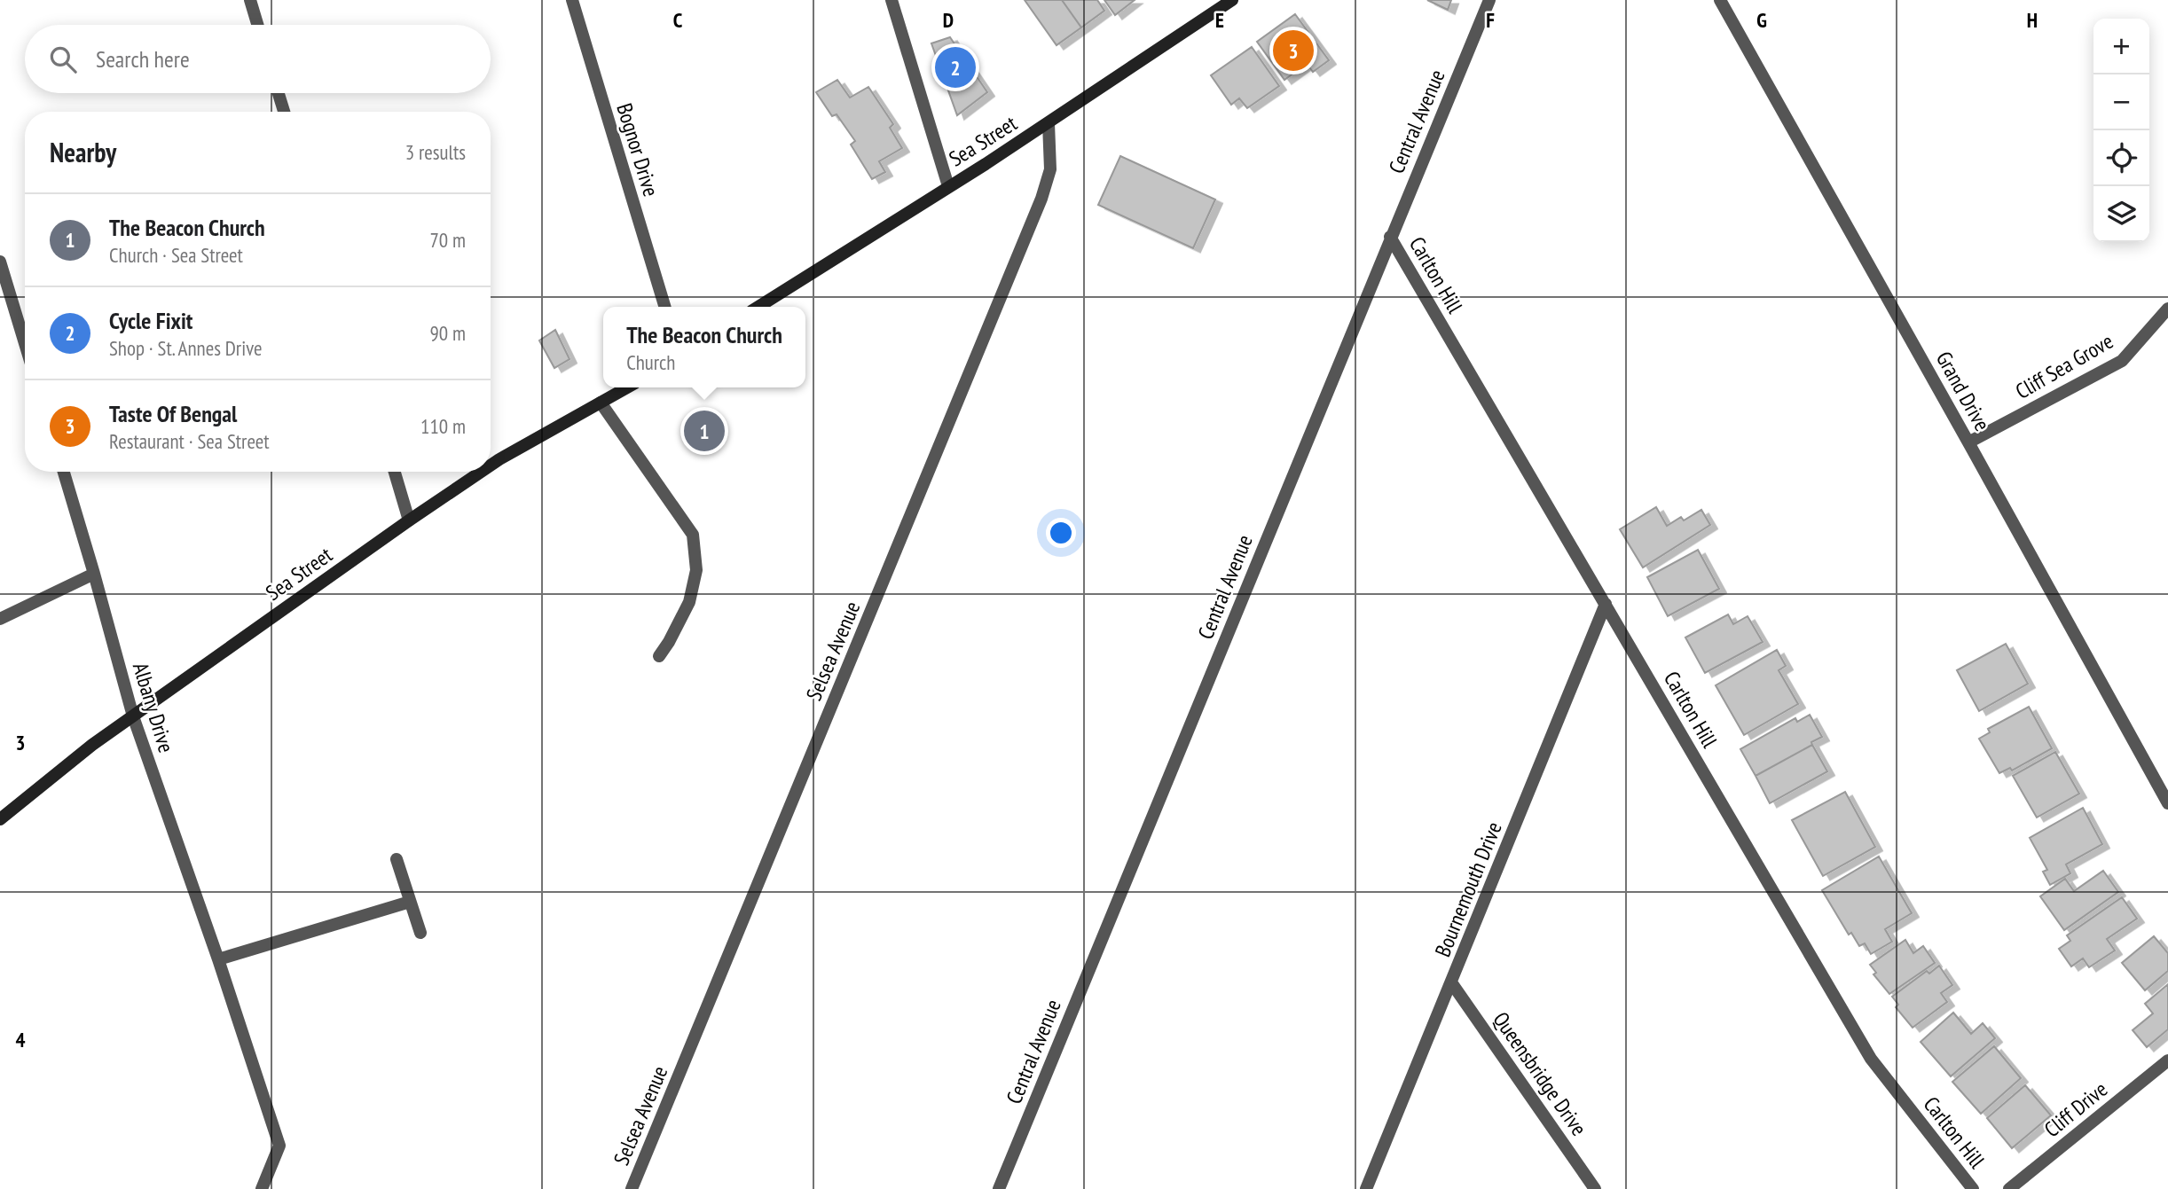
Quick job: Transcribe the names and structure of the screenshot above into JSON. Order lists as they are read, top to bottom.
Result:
{
  "streets": {
    "main road": ["Sea Street"],
    "street": [
      "Central Avenue",
      "Bognor Drive",
      "Carlton Hill",
      "Cliff Sea Grove",
      "Grand Drive",
      "Selsea Avenue",
      "Albany Drive",
      "Bournemouth Drive",
      "Queensbridge Drive",
      "Cliff Drive"
    ]
  },
  "crossings": [
    ["Central Avenue", "Carlton Hill"],
    ["Sea Street", "Selsea Avenue"],
    ["Sea Street", "Albany Drive"],
    ["Carlton Hill", "Bournemouth Drive"],
    ["Cliff Sea Grove", "Grand Drive"],
    ["Bournemouth Drive", "Queensbridge Drive"]
  ],
  "page": {
    "map_buttons": ["+", "−"],
    "search": "Search here",
    "pins": ["3", "2", "1"],
    "heading": ["Nearby", "3 results"],
    "list": [
      {
        "mark": "1",
        "name": "The Beacon Church",
        "note": "Church · Sea Street",
        "value": "70 m"
      },
      {
        "mark": "2",
        "name": "Cycle Fixit",
        "note": "Shop · St. Annes Drive",
        "value": "90 m"
      },
      {
        "mark": "3",
        "name": "Taste Of Bengal",
        "note": "Restaurant · Sea Street",
        "value": "110 m"
      }
    ],
    "popup": ["The Beacon Church", "Church"]
  },
  "grid": {
    "columns": [
      "C",
      "D",
      "E",
      "F",
      "G",
      "H"
    ],
    "rows": ["3", "4"]
  }
}
